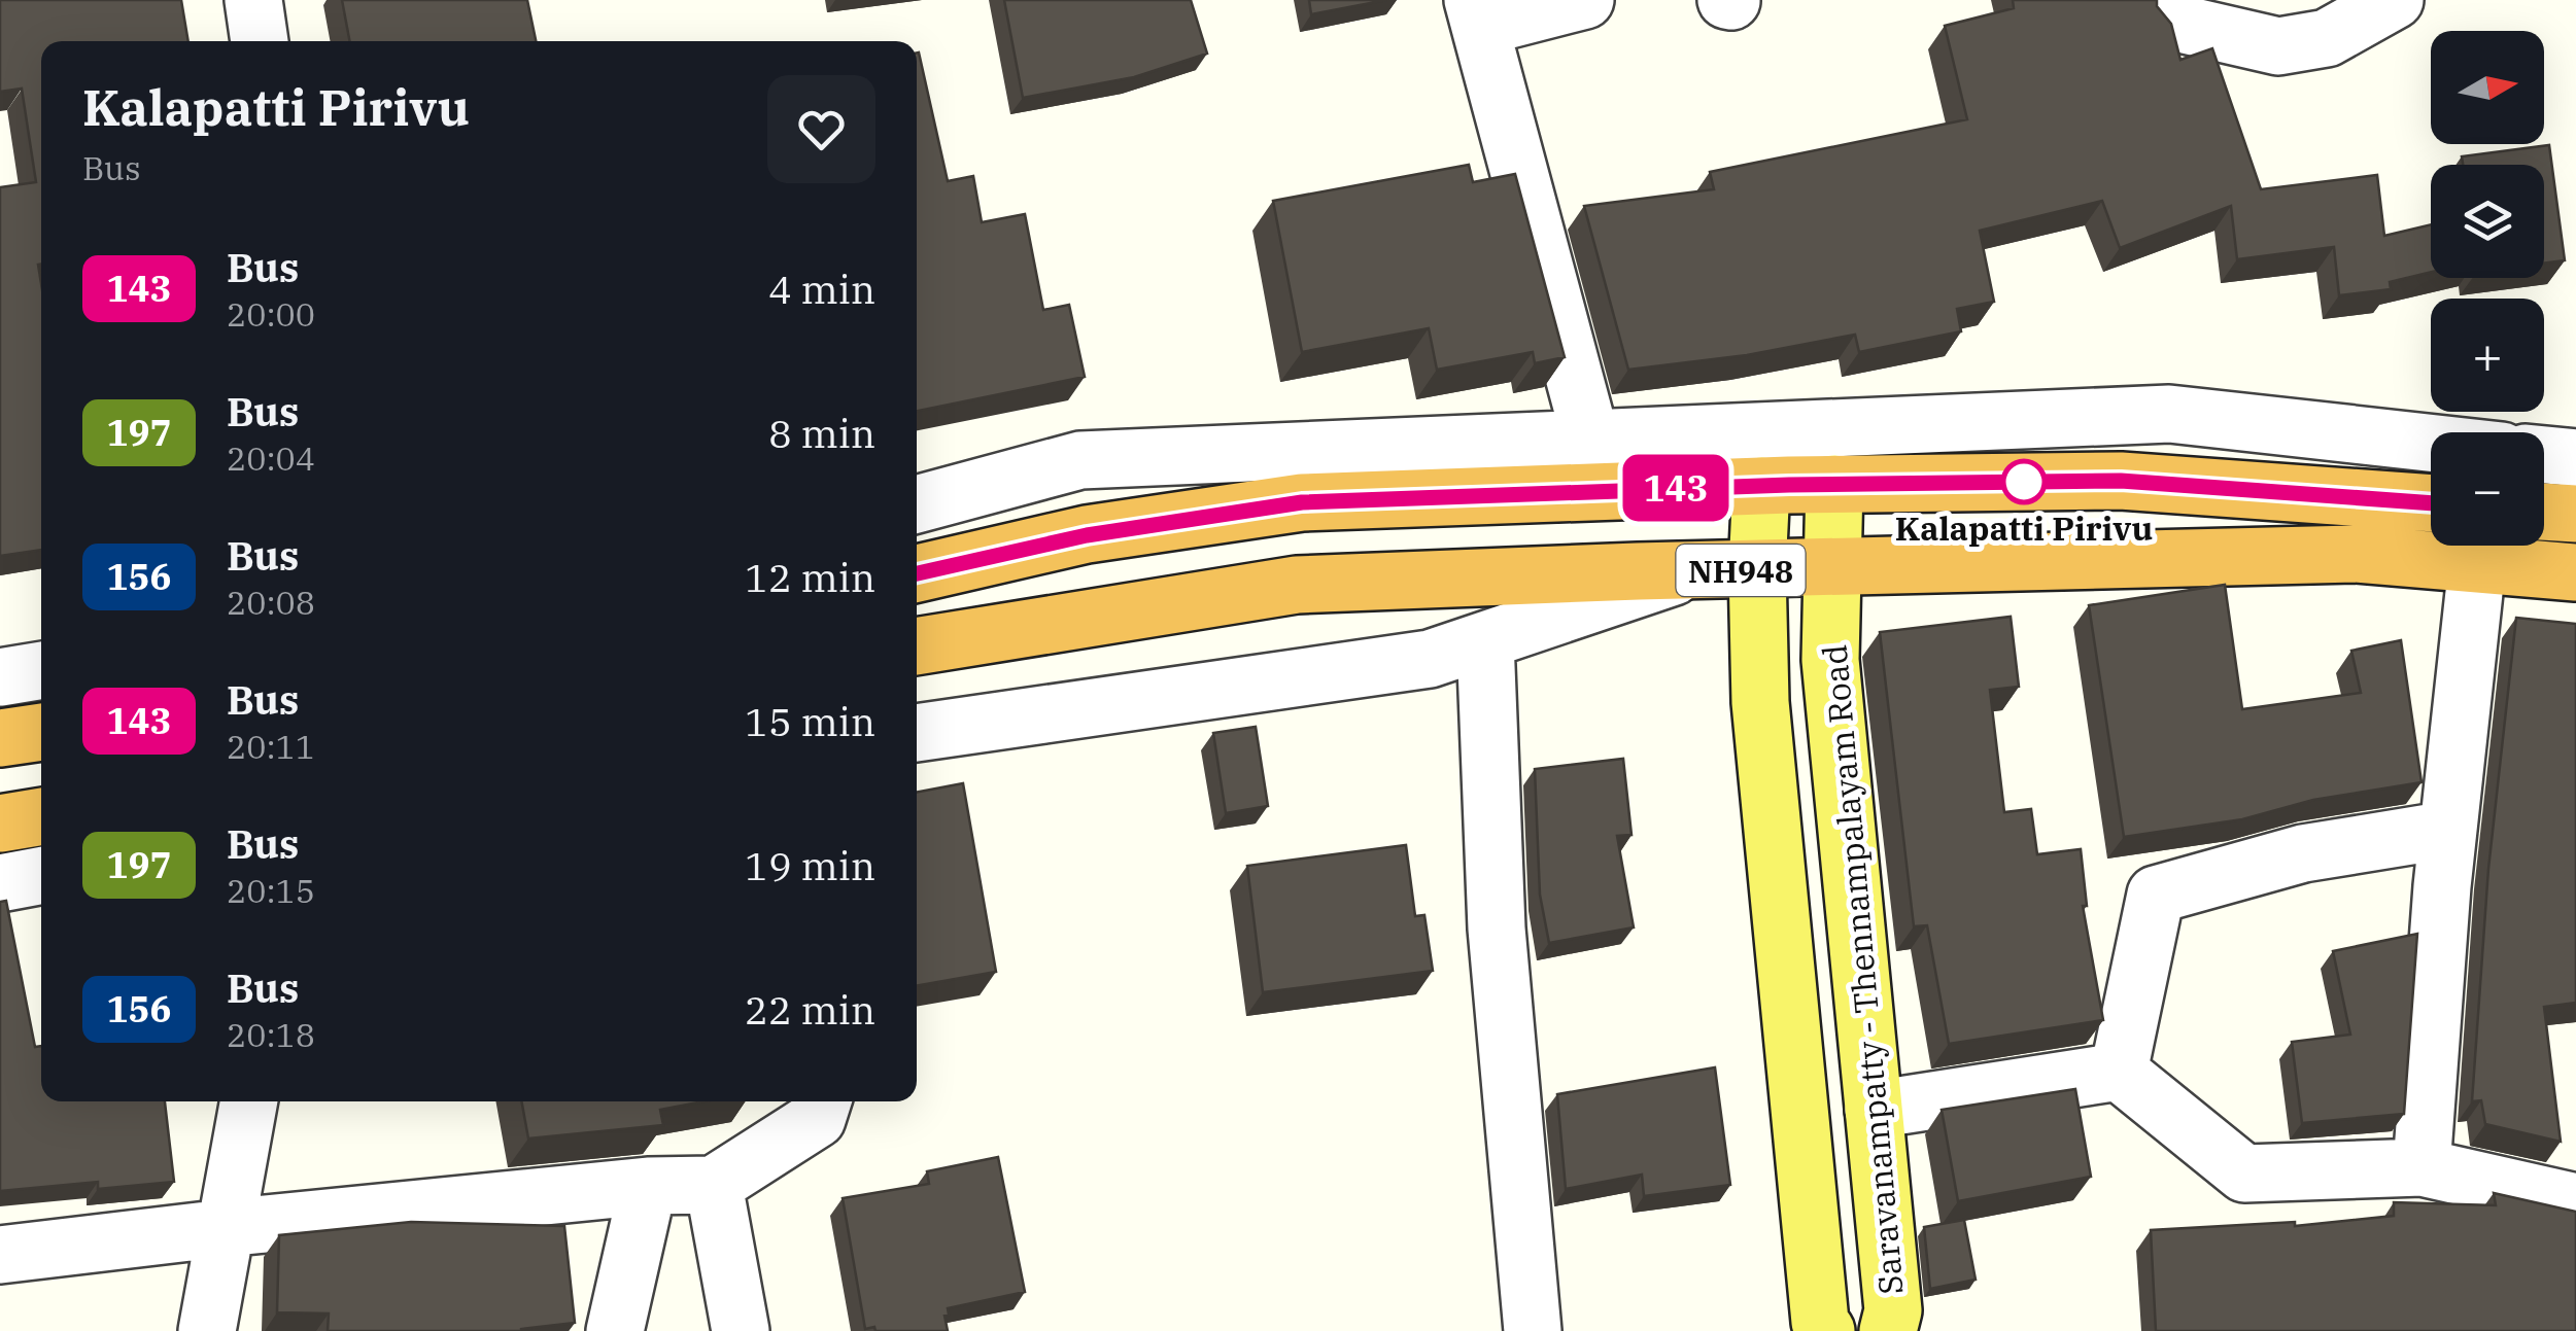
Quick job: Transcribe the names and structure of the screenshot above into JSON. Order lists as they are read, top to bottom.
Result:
{
  "streets": {
    "highway": ["NH948"],
    "main road": ["Saravanampatty - Thennampalayam Road"]
  },
  "crossings": [
    ["NH948", "Saravanampatty - Thennampalayam Road"]
  ],
  "places": ["Kalapatti Pirivu"],
  "lines": ["bus line 143"],
  "north": "right",
  "page": {
    "on_map": "143",
    "map_buttons": ["+", "−"],
    "heading": ["Kalapatti Pirivu", "Bus"],
    "list": [
      {
        "mark": "143",
        "name": "Bus",
        "note": "20:00",
        "value": "4 min"
      },
      {
        "mark": "197",
        "name": "Bus",
        "note": "20:04",
        "value": "8 min"
      },
      {
        "mark": "156",
        "name": "Bus",
        "note": "20:08",
        "value": "12 min"
      },
      {
        "mark": "143",
        "name": "Bus",
        "note": "20:11",
        "value": "15 min"
      },
      {
        "mark": "197",
        "name": "Bus",
        "note": "20:15",
        "value": "19 min"
      },
      {
        "mark": "156",
        "name": "Bus",
        "note": "20:18",
        "value": "22 min"
      }
    ]
  }
}
